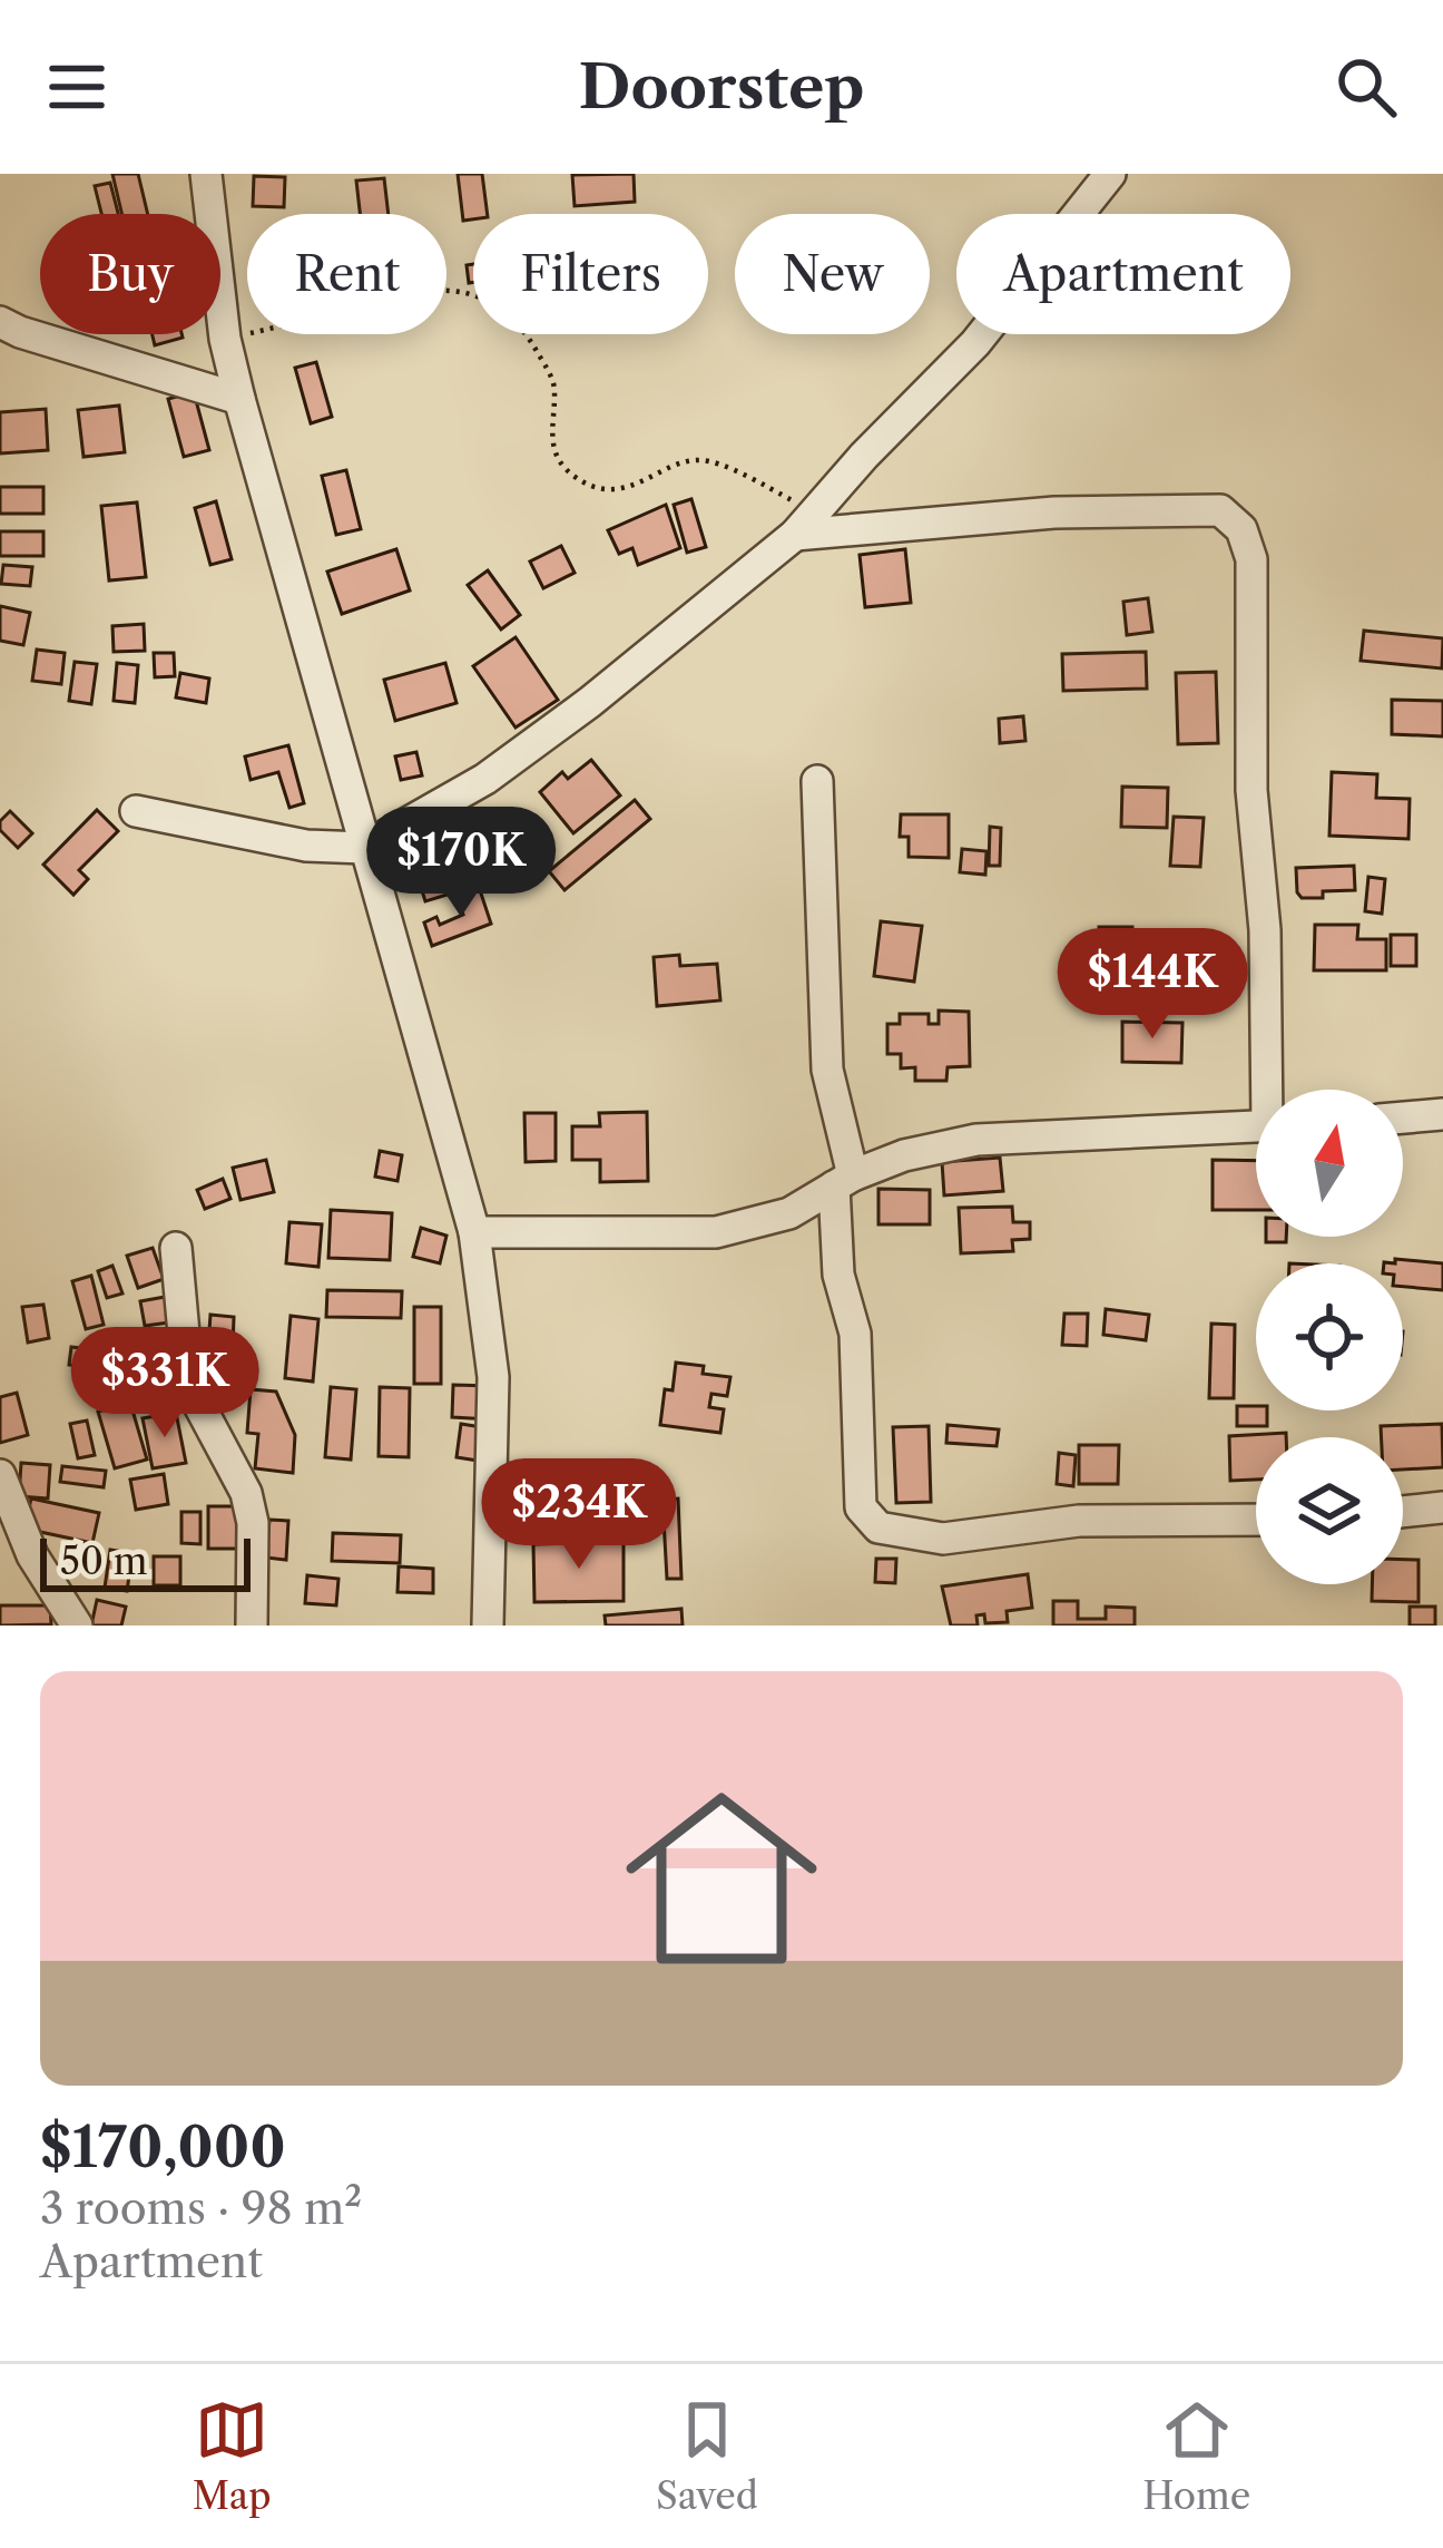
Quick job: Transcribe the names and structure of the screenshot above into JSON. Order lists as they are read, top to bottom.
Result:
{
  "scale_bar": "50 m",
  "north": "top",
  "page": {
    "header": "Doorstep",
    "chip": [
      "Buy",
      "Rent",
      "Filters",
      "New",
      "Apartment"
    ],
    "price": [
      "$170K",
      "$144K",
      "$331K",
      "$234K"
    ],
    "scale": "50 m",
    "list": [
      {
        "name": "$170,000",
        "note": "3 rooms · 98 m² · Apartment"
      }
    ],
    "tabs": ["Map", "Saved", "Home"]
  }
}
